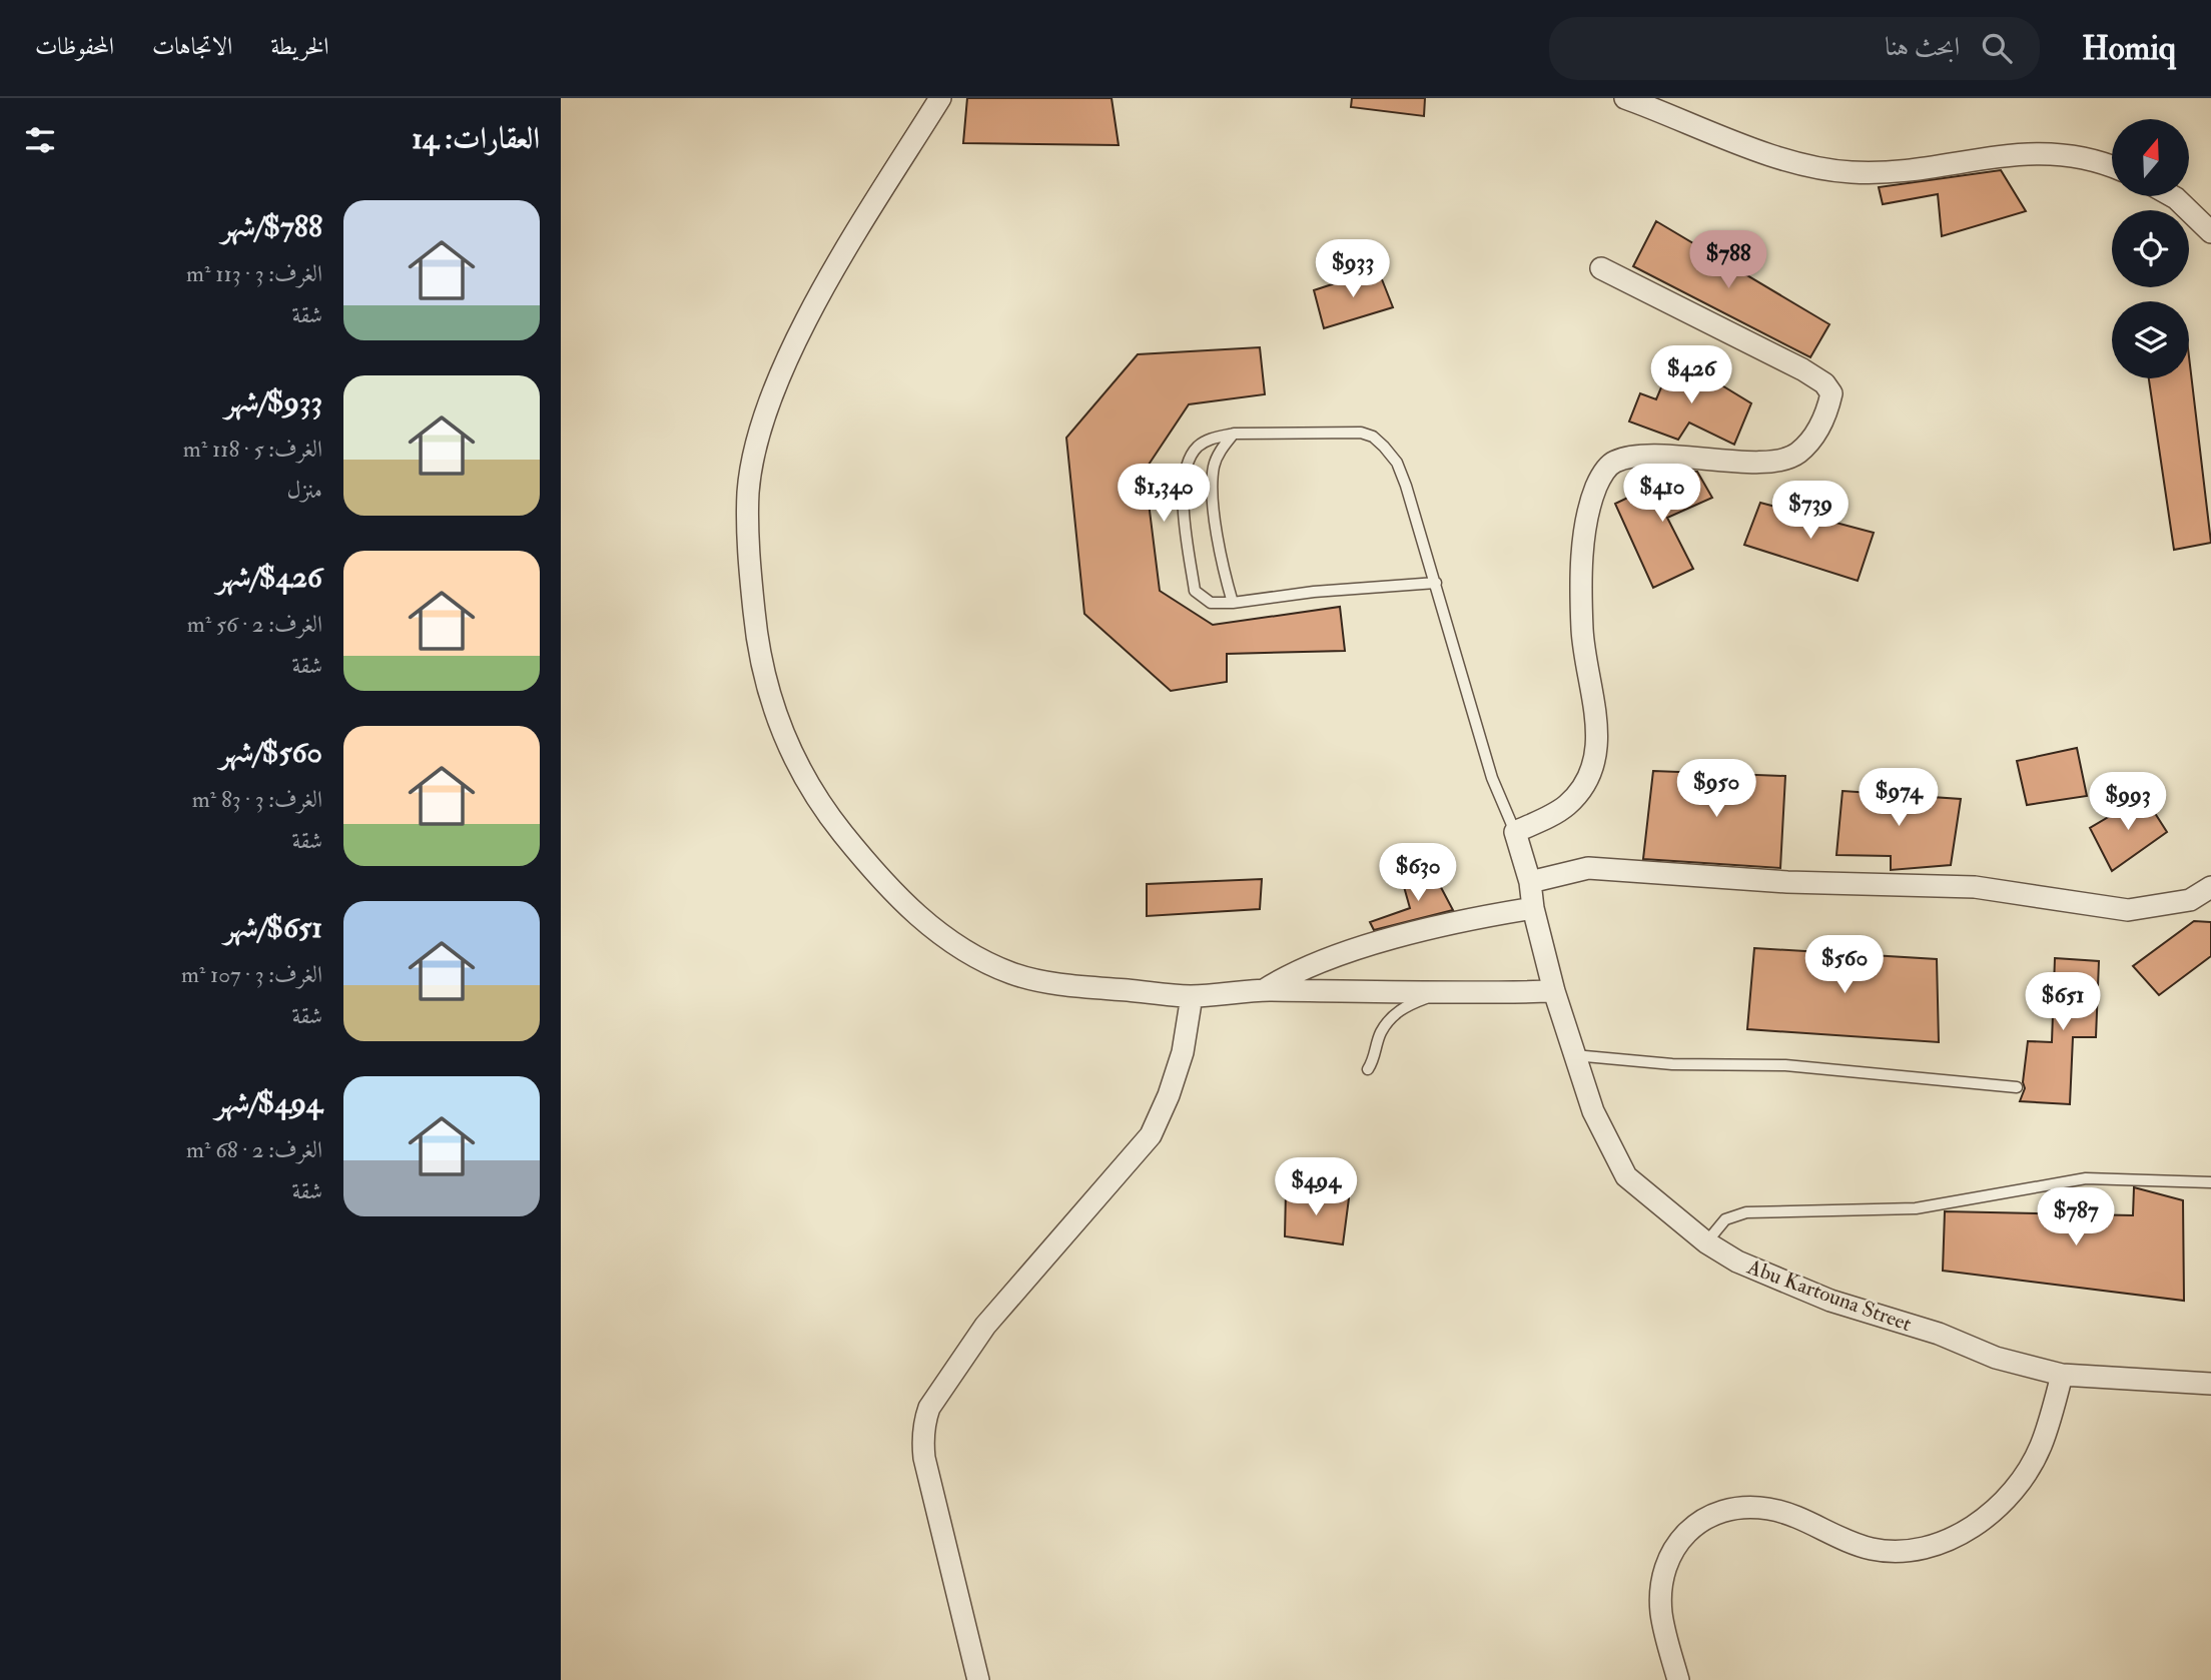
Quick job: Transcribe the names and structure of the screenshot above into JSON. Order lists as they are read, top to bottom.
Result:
{
  "streets": {
    "street": ["Abu Kartouna Street"]
  },
  "north": "top",
  "page": {
    "header": "Homiq",
    "search": "ابحث هنا",
    "nav": ["الخريطة", "الاتجاهات", "المحفوظات"],
    "heading": "العقارات: 14",
    "list": [
      {
        "name": "$788/شهر",
        "note": "الغرف: 3 · 113 m² · شقة"
      },
      {
        "name": "$933/شهر",
        "note": "الغرف: 5 · 118 m² · منزل"
      },
      {
        "name": "$426/شهر",
        "note": "الغرف: 2 · 56 m² · شقة"
      },
      {
        "name": "$560/شهر",
        "note": "الغرف: 3 · 83 m² · شقة"
      },
      {
        "name": "$651/شهر",
        "note": "الغرف: 3 · 107 m² · شقة"
      },
      {
        "name": "$494/شهر",
        "note": "الغرف: 2 · 68 m² · شقة"
      }
    ],
    "price": [
      "$788",
      "$933",
      "$426",
      "$1,340",
      "$410",
      "$739",
      "$950",
      "$974",
      "$993",
      "$630",
      "$560",
      "$651",
      "$494",
      "$787"
    ]
  }
}
